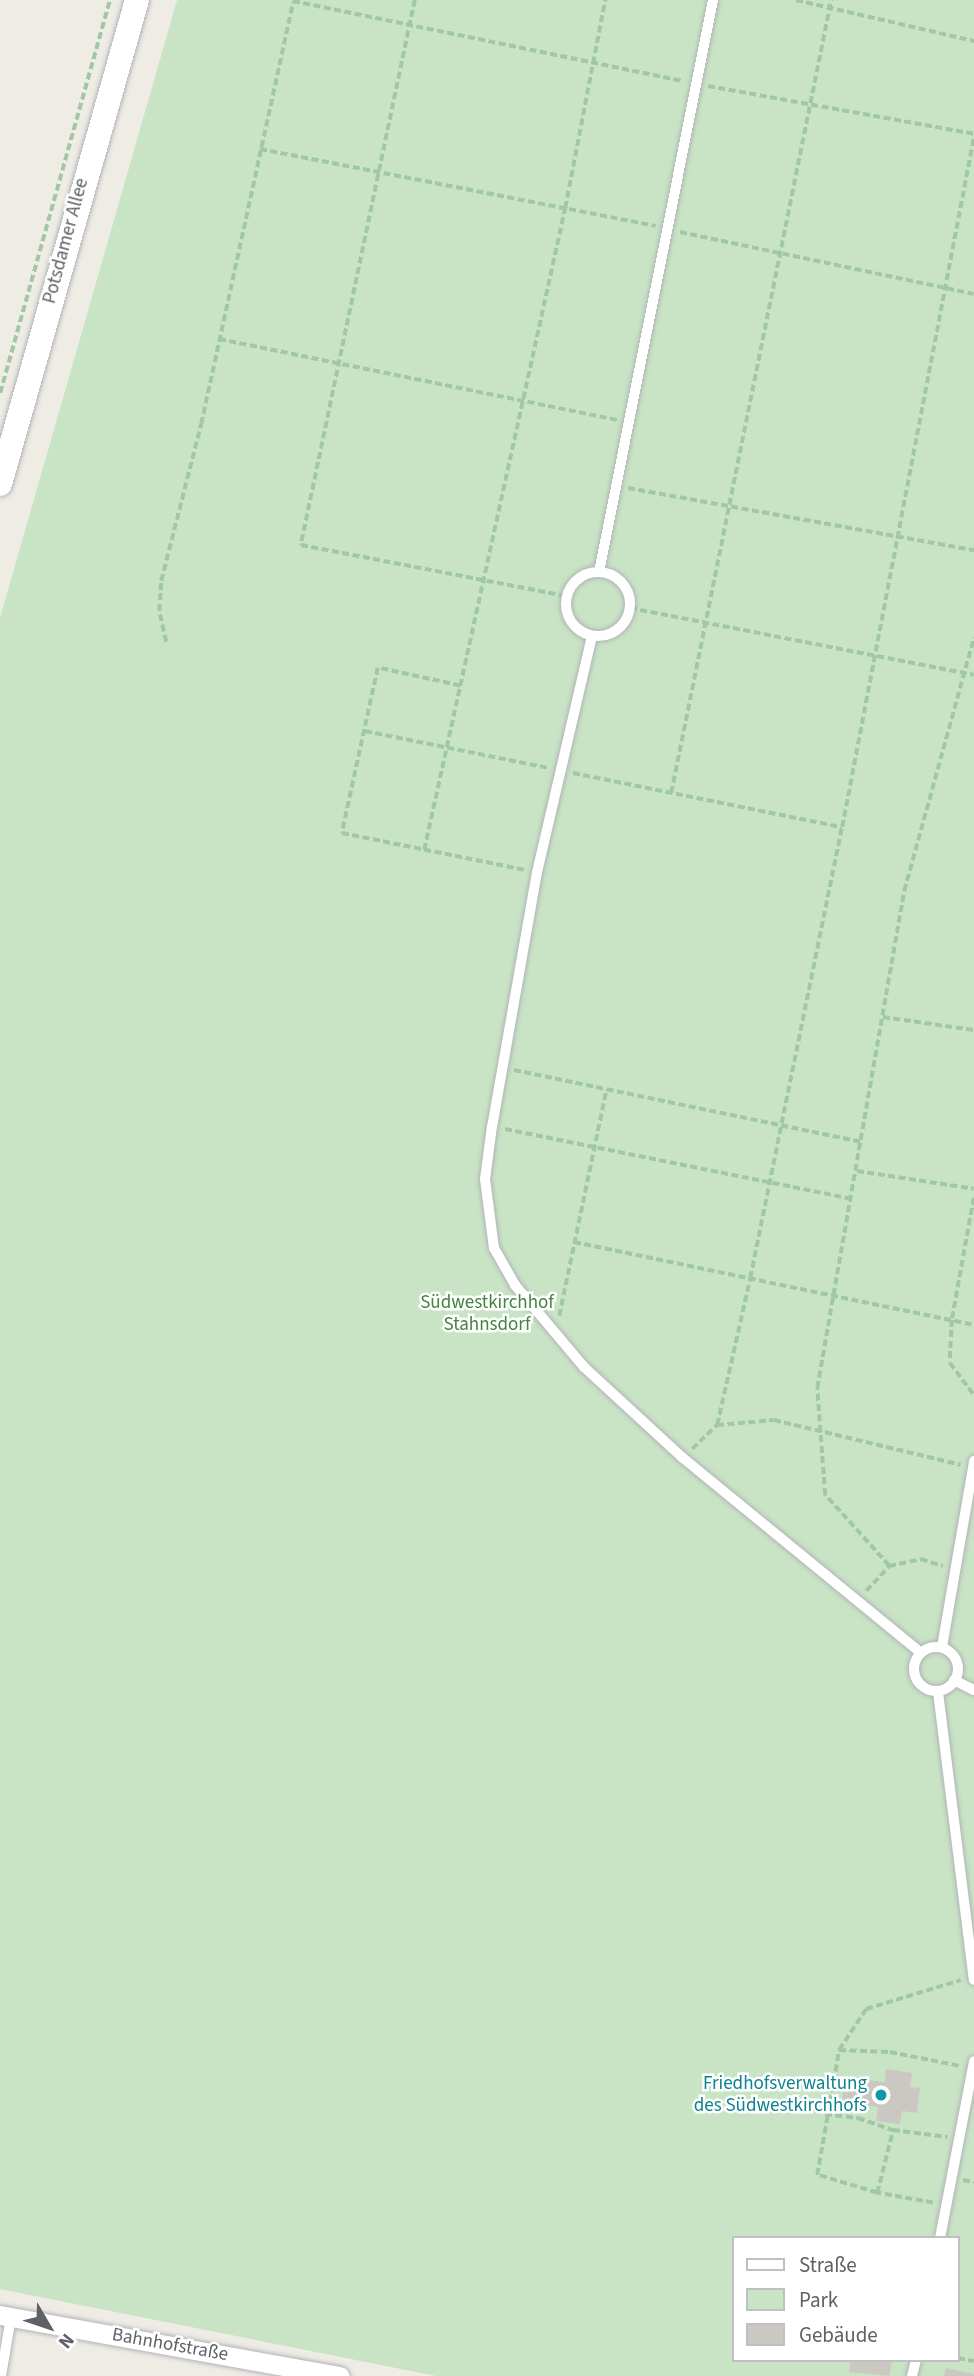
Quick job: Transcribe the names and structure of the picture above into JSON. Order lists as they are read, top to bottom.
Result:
{
  "streets": {
    "street": ["Potsdamer Allee", "Bahnhofstraße"]
  },
  "parks": ["Südwestkirchhof Stahnsdorf"],
  "places": ["Friedhofsverwaltung des Südwestkirchhofs"],
  "legend": ["Straße", "Park", "Gebäude"],
  "north": "bottom right"
}
